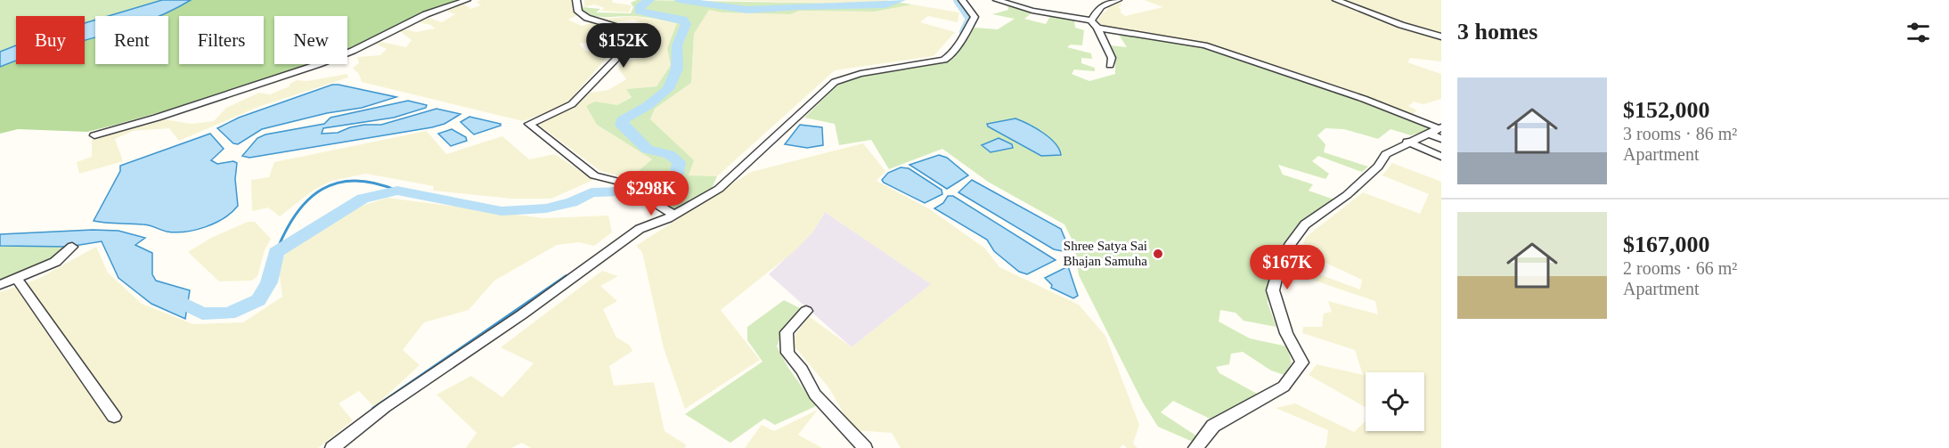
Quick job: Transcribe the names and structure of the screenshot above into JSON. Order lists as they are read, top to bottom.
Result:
{
  "places": ["Shree Satya Sai Bhajan Samuha"],
  "page": {
    "heading": "3 homes",
    "chip": [
      "Buy",
      "Rent",
      "Filters",
      "New"
    ],
    "price": ["$152K", "$298K", "$167K"],
    "list": [
      {
        "name": "$152,000",
        "note": "3 rooms · 86 m² · Apartment"
      },
      {
        "name": "$167,000",
        "note": "2 rooms · 66 m² · Apartment"
      }
    ]
  }
}
